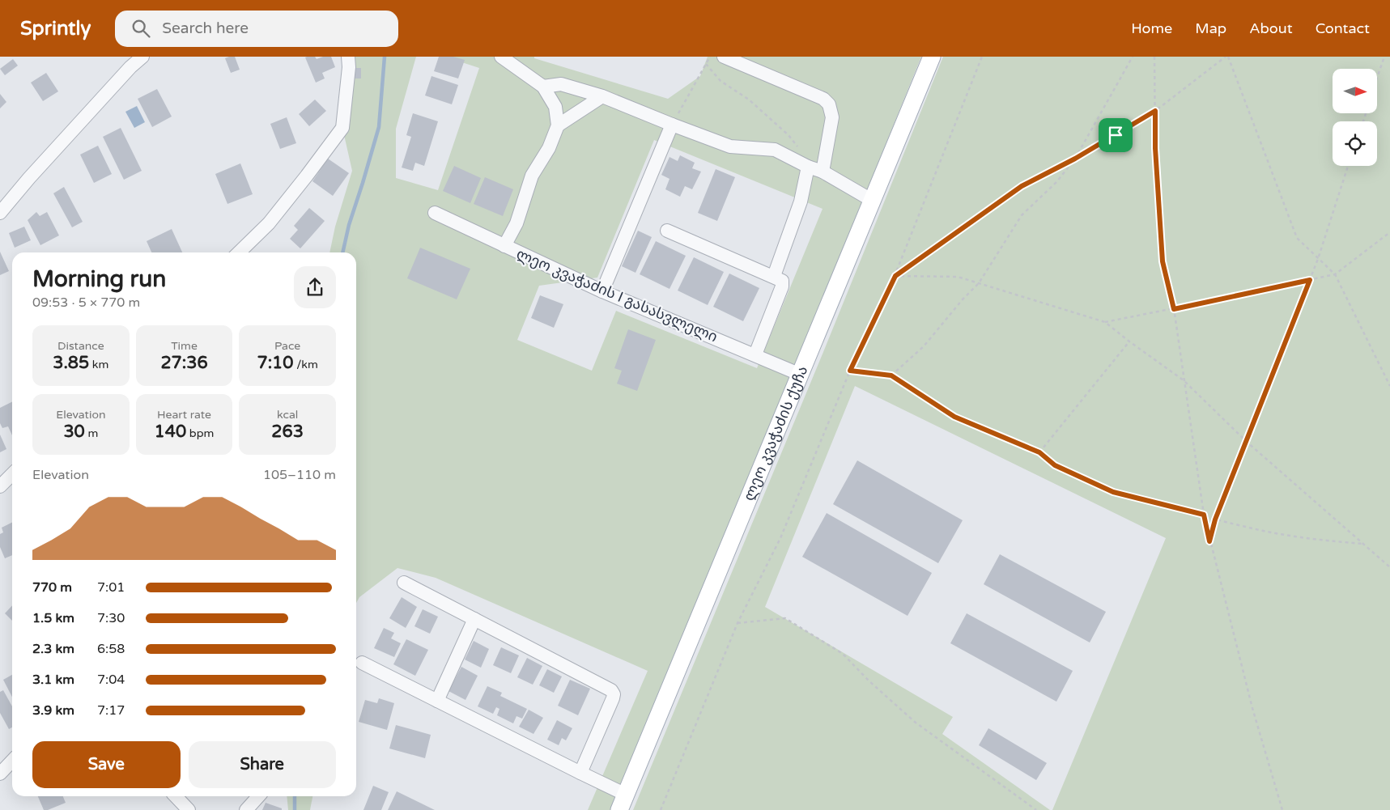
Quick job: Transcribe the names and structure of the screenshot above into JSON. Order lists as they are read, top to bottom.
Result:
{
  "streets": {
    "main road": ["ლეო კვაჭაძის ქუჩა"],
    "street": ["ლეო კვაჭაძის I გასასვლელი"]
  },
  "crossings": [
    ["ლეო კვაჭაძის I გასასვლელი", "ლეო კვაჭაძის ქუჩა"]
  ],
  "north": "right",
  "page": {
    "header": "Sprintly",
    "search": "Search here",
    "nav": [
      "Home",
      "Map",
      "About",
      "Contact"
    ],
    "heading": ["Morning run", "09:53 · 5 × 770 m"],
    "stats": [
      ["Distance", "3.85 km"],
      ["Time", "27:36"],
      ["Pace", "7:10 /km"],
      ["Elevation", "30 m"],
      ["Heart rate", "140 bpm"],
      ["kcal", "263"]
    ],
    "chart": ["Elevation", "105–110 m"],
    "list": [
      {
        "name": "770 m",
        "note": "7:01"
      },
      {
        "name": "1.5 km",
        "note": "7:30"
      },
      {
        "name": "2.3 km",
        "note": "6:58"
      },
      {
        "name": "3.1 km",
        "note": "7:04"
      },
      {
        "name": "3.9 km",
        "note": "7:17"
      }
    ],
    "buttons": ["Save", "Share"]
  }
}
